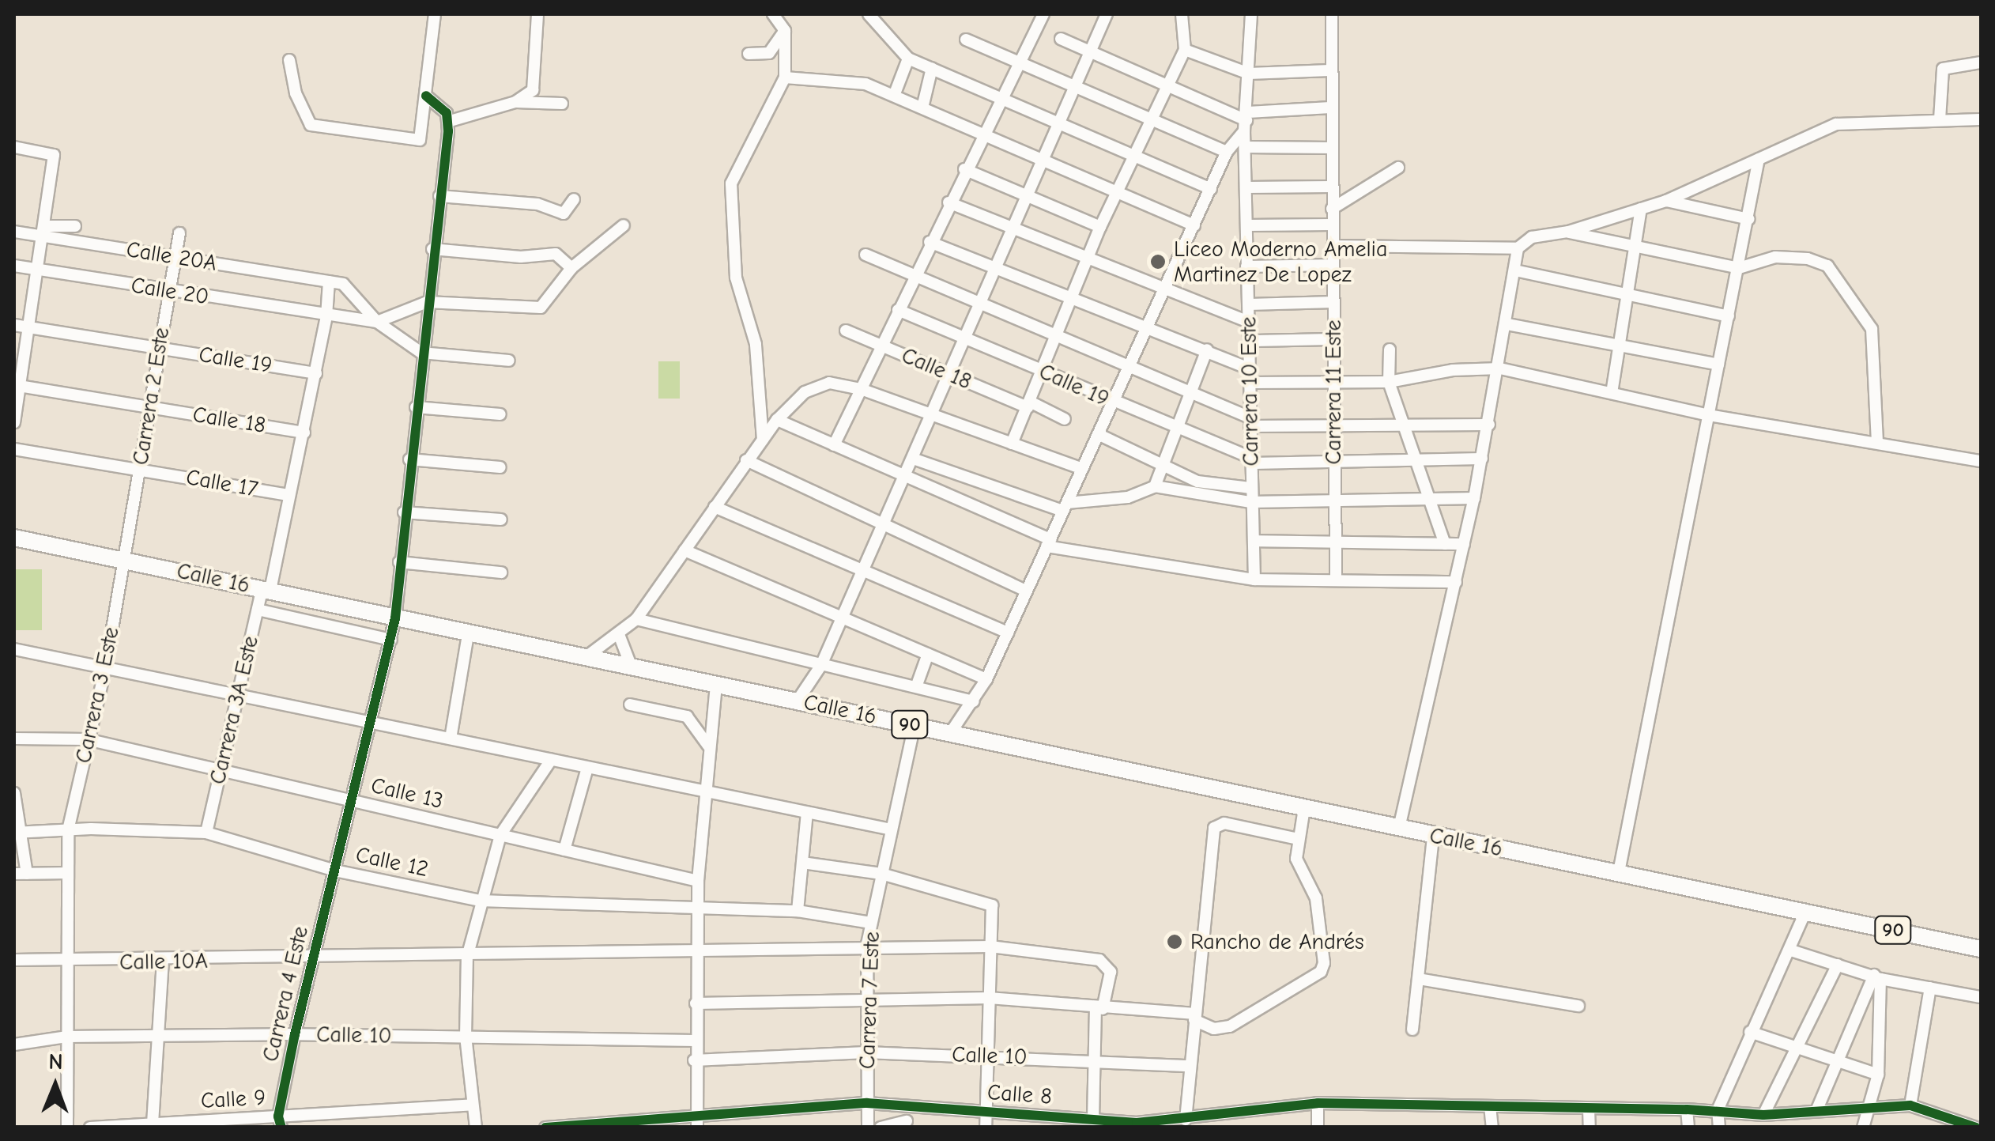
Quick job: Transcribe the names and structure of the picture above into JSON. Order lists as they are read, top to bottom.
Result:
{
  "streets": {
    "highway": ["Calle 16", "90"],
    "street": [
      "Calle 20A",
      "Calle 20",
      "Calle 19",
      "Calle 18",
      "Carrera 10 Este",
      "Carrera 11 Este",
      "Carrera 2 Este",
      "Calle 17",
      "Carrera 3 Este",
      "Carrera 3A Este",
      "Calle 13",
      "Calle 12",
      "Calle 10A",
      "Carrera 4 Este",
      "Carrera 7 Este",
      "Calle 10",
      "Calle 8",
      "Calle 9"
    ]
  },
  "crossings": [
    ["Calle 20A", "Carrera 2 Este"],
    ["Calle 20A", "Carrera 3A Este"],
    ["Calle 20", "Carrera 2 Este"],
    ["Calle 20", "Carrera 3A Este"],
    ["Calle 19", "Carrera 10 Este"],
    ["Calle 19", "Carrera 11 Este"],
    ["Calle 19", "Carrera 2 Este"],
    ["Calle 19", "Carrera 3A Este"],
    ["Calle 18", "Carrera 2 Este"],
    ["Calle 18", "Carrera 3A Este"],
    ["Carrera 2 Este", "Calle 17"],
    ["Carrera 2 Este", "Calle 16"],
    ["Carrera 2 Este", "Carrera 3 Este"],
    ["Calle 17", "Carrera 3A Este"],
    ["Calle 16", "Carrera 3 Este"],
    ["Calle 16", "Carrera 3A Este"],
    ["Calle 16", "90"],
    ["Calle 16", "Carrera 4 Este"],
    ["Calle 16", "Carrera 7 Este"],
    ["Carrera 3 Este", "Calle 13"],
    ["Carrera 3 Este", "Calle 12"],
    ["Carrera 3 Este", "Calle 10A"],
    ["Carrera 3 Este", "Calle 10"],
    ["Carrera 3A Este", "Calle 13"],
    ["Carrera 3A Este", "Calle 12"],
    ["Calle 13", "Carrera 4 Este"],
    ["Calle 12", "Carrera 4 Este"],
    ["Calle 12", "Carrera 7 Este"],
    ["Calle 10A", "Carrera 4 Este"],
    ["Calle 10A", "Carrera 7 Este"],
    ["Carrera 4 Este", "Calle 10"],
    ["Carrera 4 Este", "Calle 9"],
    ["Carrera 7 Este", "Calle 10"],
    ["Carrera 7 Este", "Calle 8"]
  ],
  "places": ["Liceo Moderno Amelia Martinez De Lopez", "Rancho de Andrés"],
  "north": "top"
}
